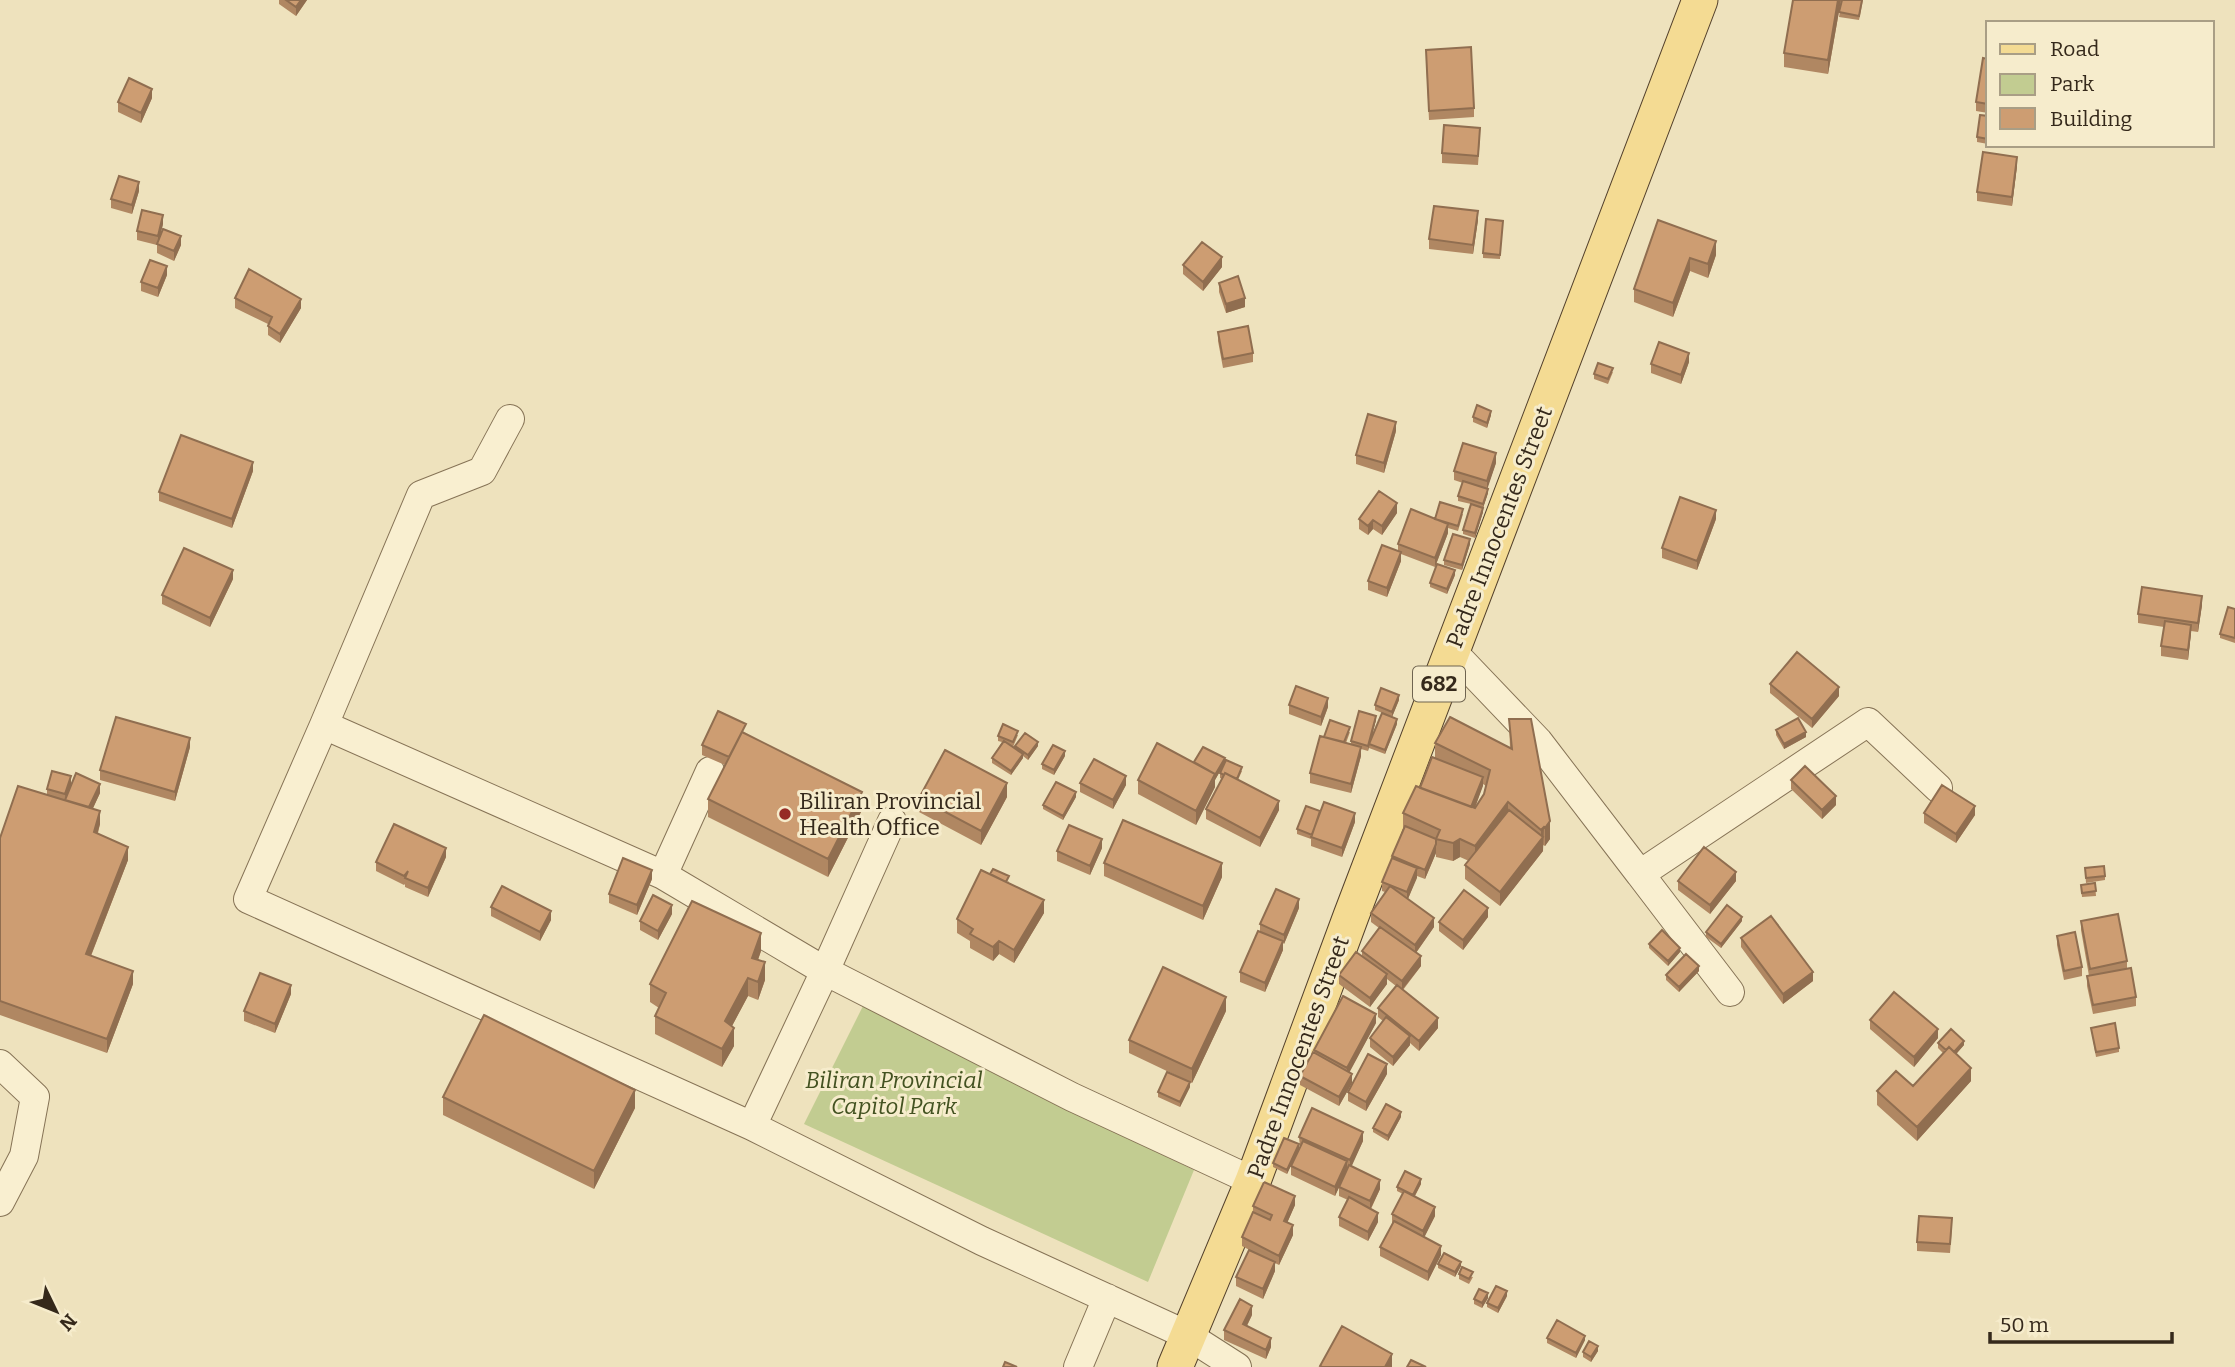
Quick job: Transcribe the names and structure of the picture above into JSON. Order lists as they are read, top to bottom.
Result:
{
  "streets": {
    "main road": ["Padre Innocentes Street", "682"]
  },
  "parks": ["Biliran Provincial Capitol Park"],
  "places": ["Biliran Provincial Health Office"],
  "legend": ["Road", "Park", "Building"],
  "scale_bar": "50 m",
  "north": "bottom right"
}
